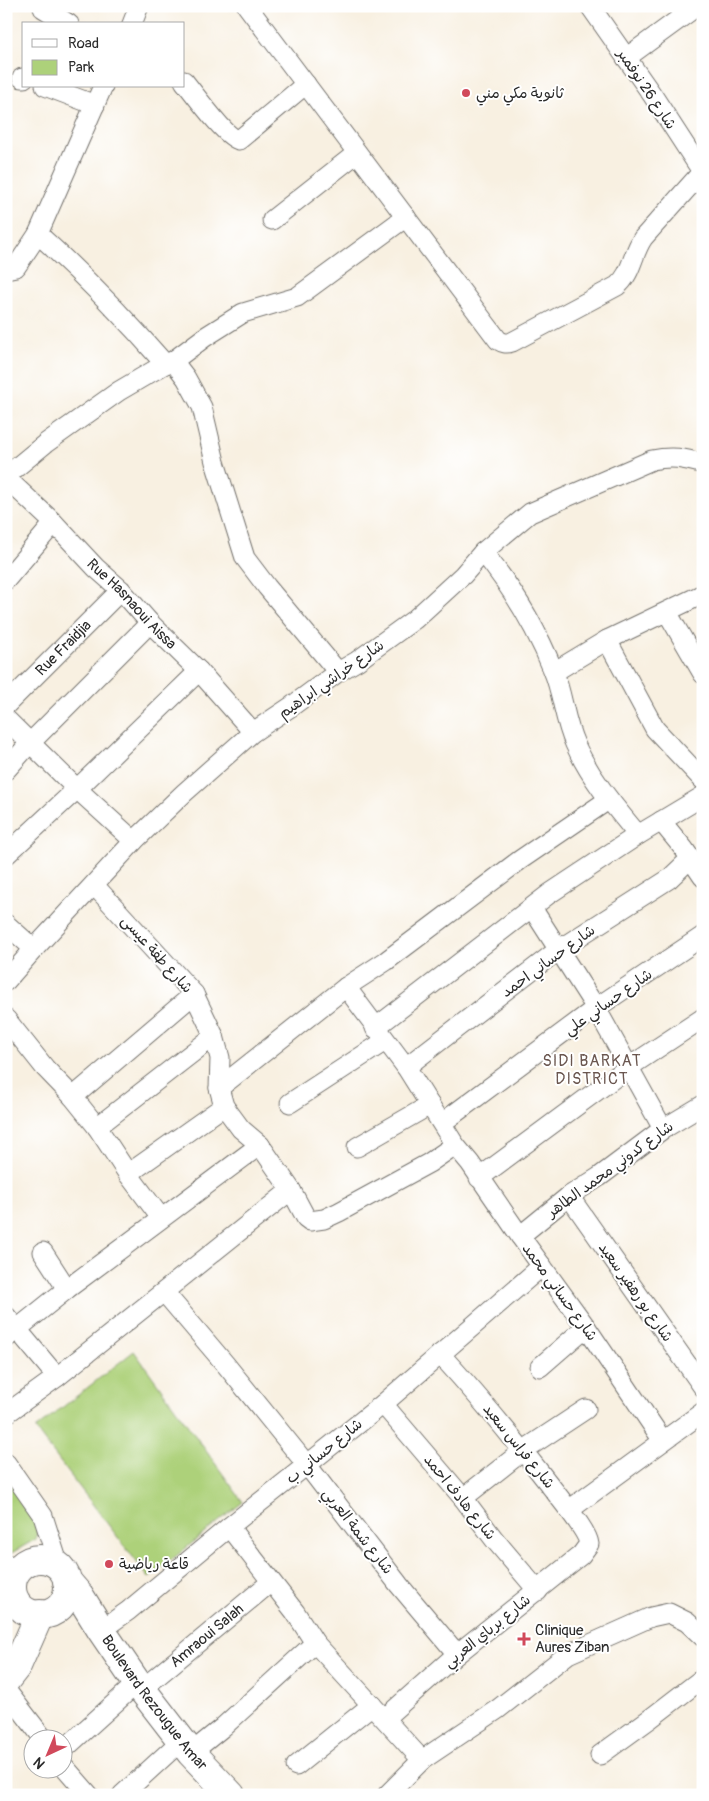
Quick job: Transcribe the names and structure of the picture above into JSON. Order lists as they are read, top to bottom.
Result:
{
  "streets": {
    "main road": ["Boulevard Rezougue Amar"],
    "street": [
      "شارع 26 نوفمبر",
      "Rue Hasnaoui Aissa",
      "Rue Fraidjia",
      "شارع خراشي ابراهيم",
      "شارع طفة عيسى",
      "شارع حساني احمد",
      "شارع حساني علي",
      "شارع كدوني محمد الطاهر",
      "شارع حساني محمد",
      "شارع بو رهفير سعيد",
      "شارع فراس سعيد",
      "شارع حساني ب",
      "شارع هادف احمد",
      "شارع شمة العربي",
      "شارع برباي العربي",
      "Amraoui Salah"
    ]
  },
  "crossings": [
    ["Rue Hasnaoui Aissa", "Rue Fraidjia"],
    ["Rue Hasnaoui Aissa", "شارع خراشي ابراهيم"],
    ["شارع خراشي ابراهيم", "شارع طفة عيسى"],
    ["شارع حساني احمد", "شارع حساني محمد"],
    ["شارع حساني علي", "شارع حساني محمد"],
    ["شارع كدوني محمد الطاهر", "شارع حساني محمد"],
    ["شارع كدوني محمد الطاهر", "شارع بو رهفير سعيد"],
    ["شارع حساني محمد", "شارع حساني ب"],
    ["شارع فراس سعيد", "شارع حساني ب"],
    ["شارع فراس سعيد", "شارع برباي العربي"],
    ["شارع حساني ب", "شارع هادف احمد"],
    ["شارع حساني ب", "شارع شمة العربي"],
    ["شارع حساني ب", "Boulevard Rezougue Amar"],
    ["شارع هادف احمد", "شارع برباي العربي"],
    ["شارع شمة العربي", "شارع برباي العربي"],
    ["Amraoui Salah", "Boulevard Rezougue Amar"]
  ],
  "districts": ["SIDI BARKAT DISTRICT"],
  "places": {
    "other": ["ثانوية مكي مني", "قاعة رياضية"],
    "health": ["Clinique Aures Ziban"]
  },
  "legend": ["Road", "Park"],
  "north": "bottom left"
}
